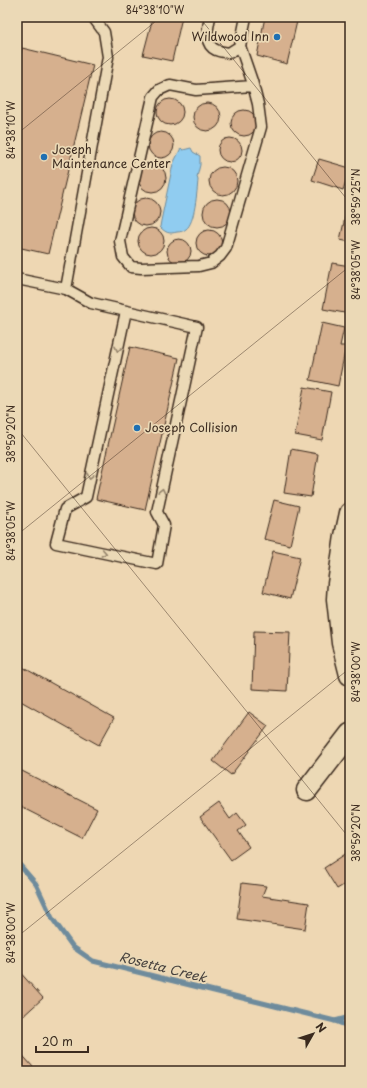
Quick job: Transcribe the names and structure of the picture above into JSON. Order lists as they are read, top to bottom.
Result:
{
  "water": ["Rosetta Creek"],
  "places": ["Wildwood Inn", "Joseph Maintenance Center", "Joseph Collision"],
  "scale_bar": "20 m",
  "north": "top right",
  "coordinates": [
    "84°38'10\"W",
    "38°59'25\"N",
    "84°38'05\"W",
    "38°59'20\"N",
    "84°38'00\"W"
  ]
}
